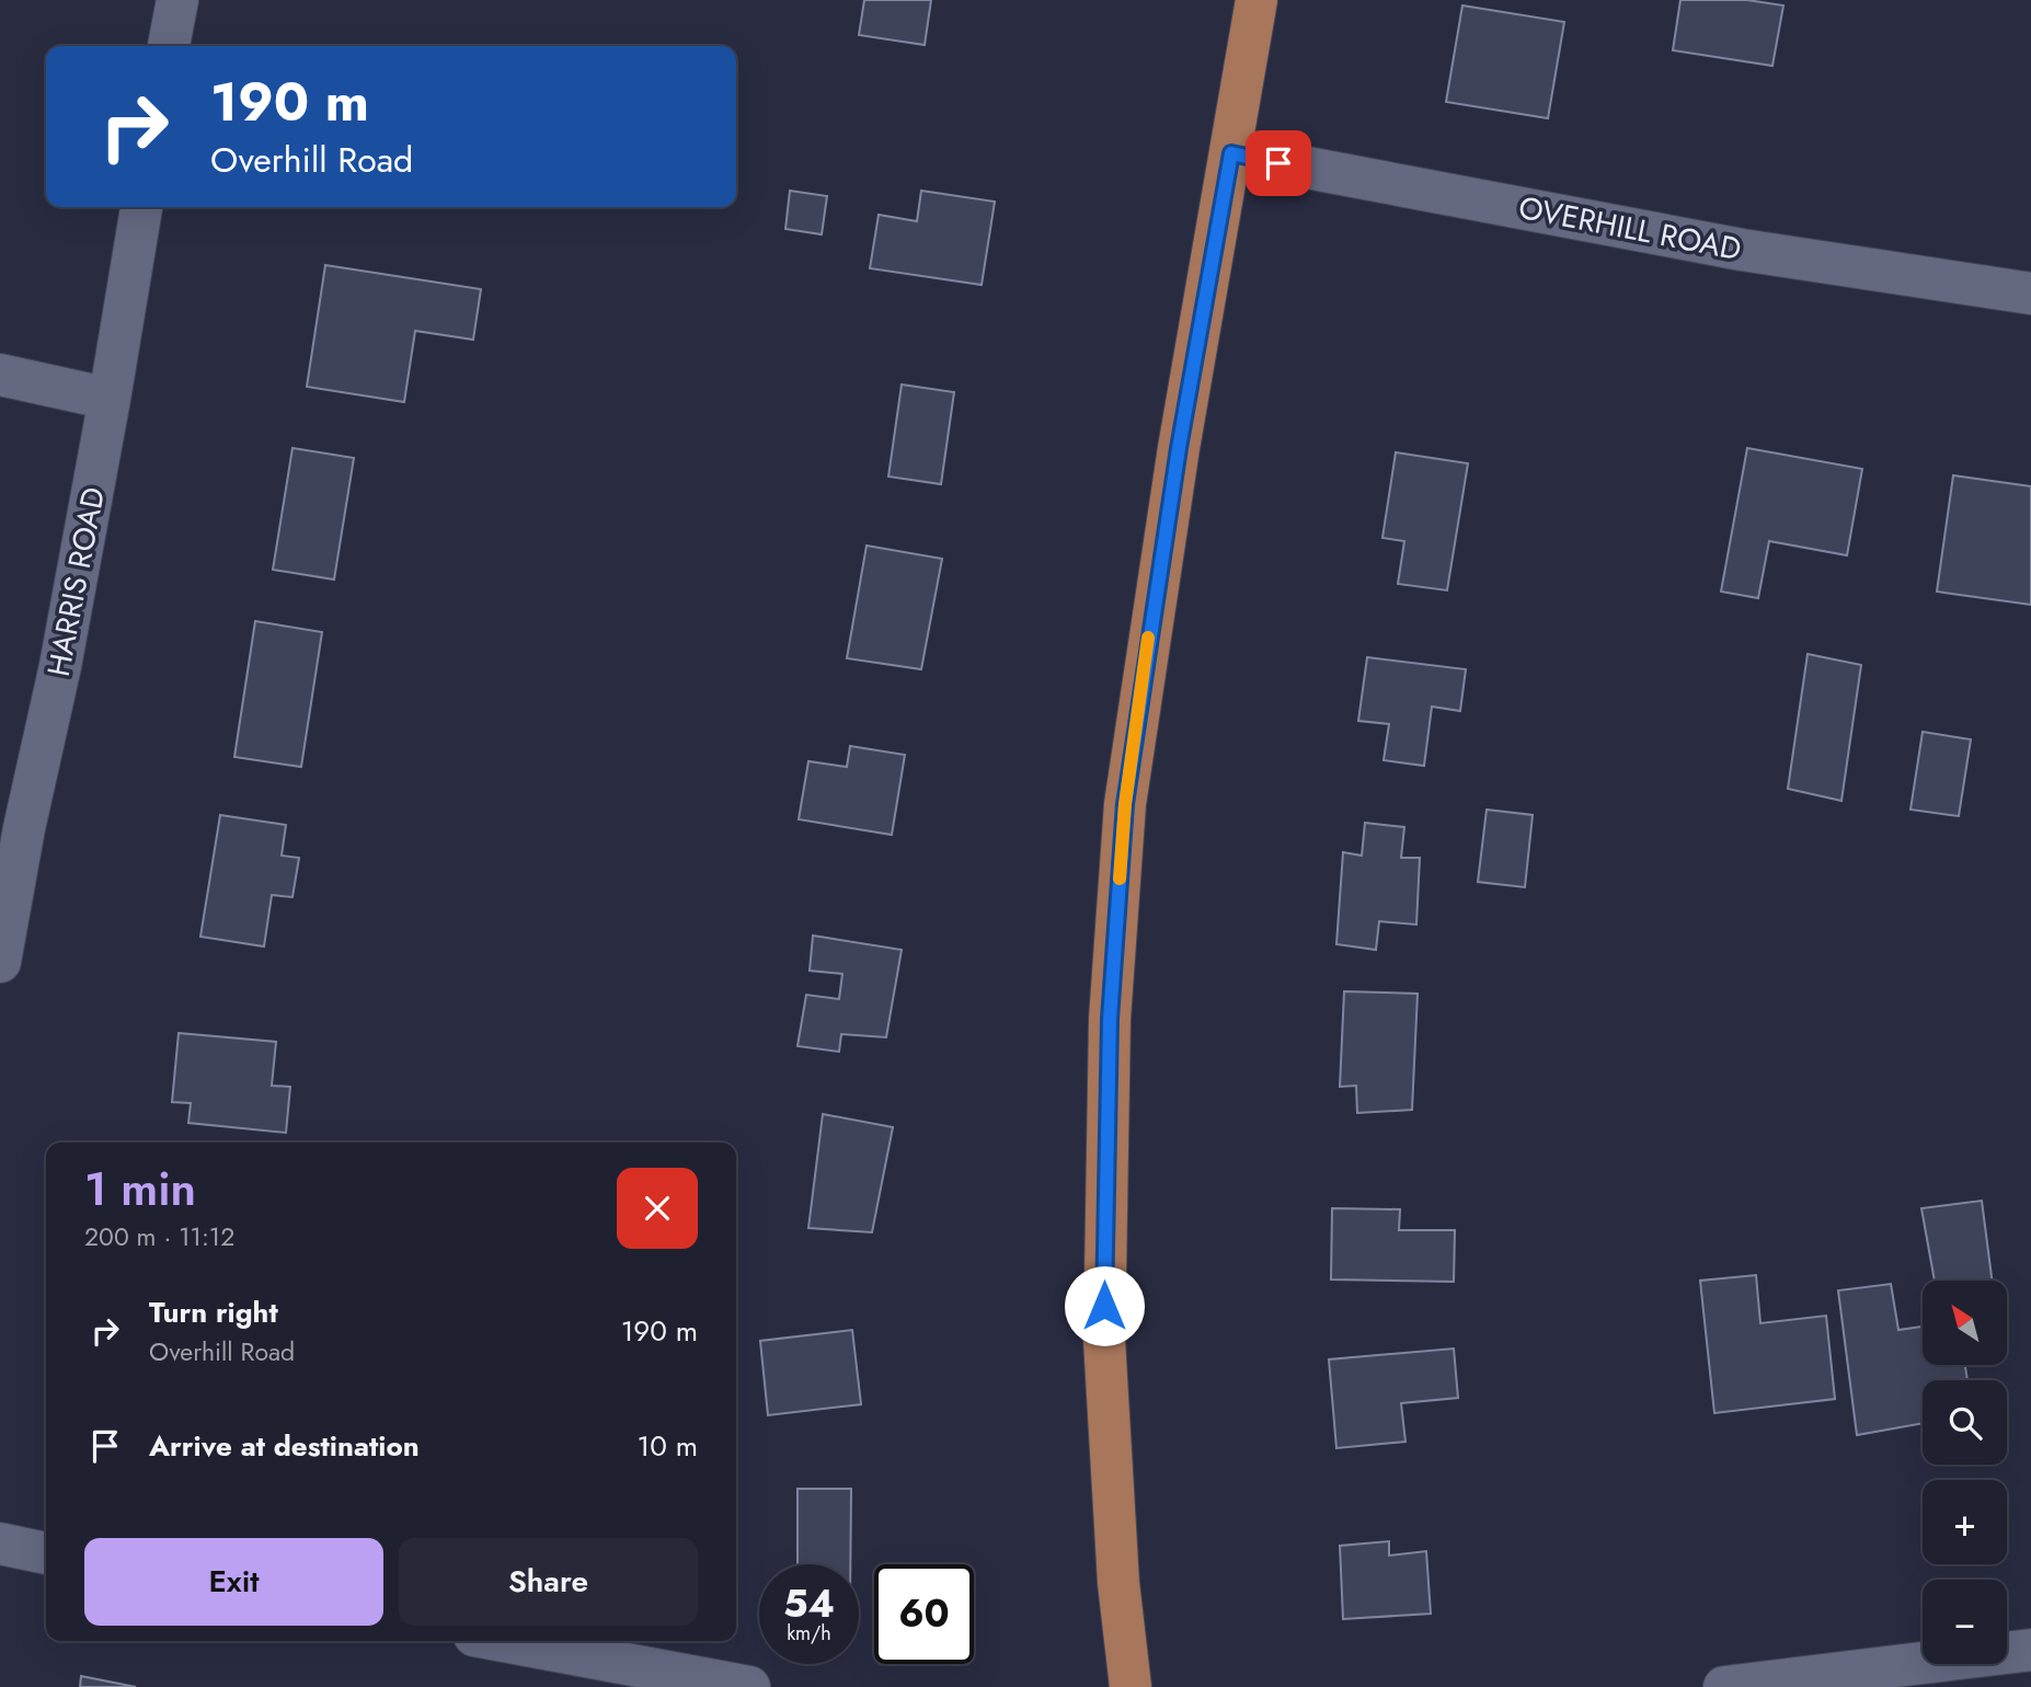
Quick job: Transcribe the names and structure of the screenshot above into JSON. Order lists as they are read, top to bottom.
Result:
{
  "streets": {
    "street": ["OVERHILL ROAD", "HARRIS ROAD"]
  },
  "north": "top left",
  "page": {
    "turn": ["190 m", "Overhill Road"],
    "heading": ["1 min", "200 m · 11:12"],
    "list": [
      {
        "name": "Turn right",
        "note": "Overhill Road",
        "value": "190 m"
      },
      {
        "name": "Arrive at destination",
        "value": "10 m"
      }
    ],
    "map_buttons": ["+", "−"],
    "buttons": ["Exit", "Share"],
    "speed": "54 km/h",
    "limit": "60"
  }
}
